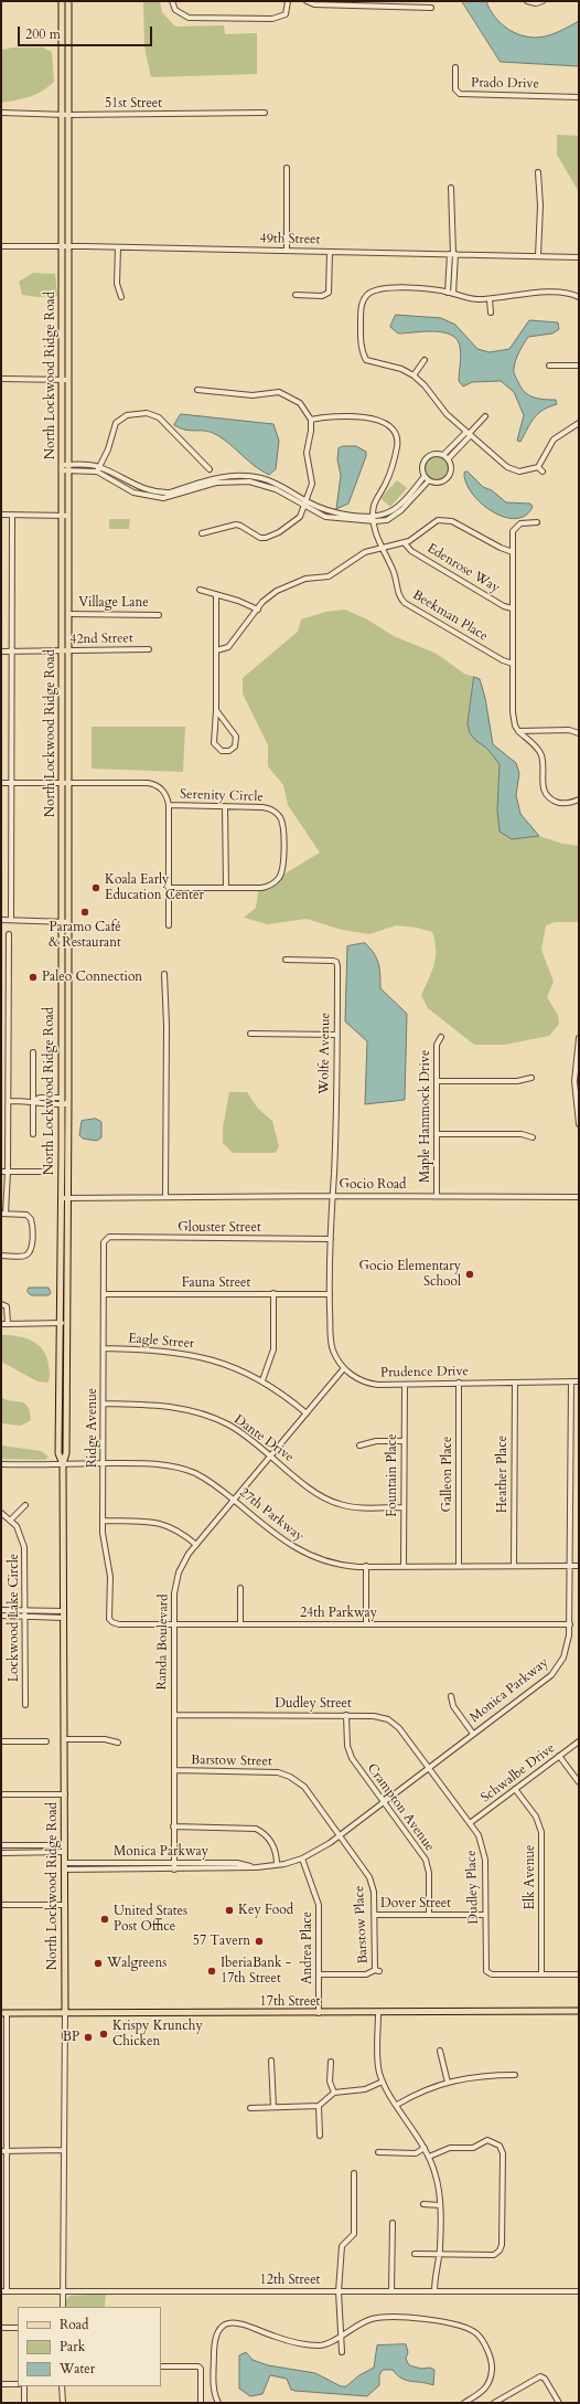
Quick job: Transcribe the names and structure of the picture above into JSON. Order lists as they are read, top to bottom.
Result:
{
  "streets": {
    "main road": ["North Lockwood Ridge Road", "17th Street"],
    "street": [
      "Prado Drive",
      "51st Street",
      "49th Street",
      "Edenrose Way",
      "Village Lane",
      "Beekman Place",
      "42nd Street",
      "Serenity Circle",
      "Wolfe Avenue",
      "Maple Hammock Drive",
      "Gocio Road",
      "Glouster Street",
      "Fauna Street",
      "Eagle Street",
      "Prudence Drive",
      "Ridge Avenue",
      "Dante Drive",
      "Galleon Place",
      "Heather Place",
      "Fountain Place",
      "27th Parkway",
      "24th Parkway",
      "Lockwood Lake Circle",
      "Randa Boulevard",
      "Monica Parkway",
      "Dudley Street",
      "Barstow Street",
      "Schwalbe Drive",
      "Crampton Avenue",
      "Elk Avenue",
      "Dudley Place",
      "Dover Street",
      "Barstow Place",
      "Andrea Place",
      "12th Street"
    ]
  },
  "crossings": [
    ["51st Street", "North Lockwood Ridge Road"],
    ["49th Street", "North Lockwood Ridge Road"],
    ["North Lockwood Ridge Road", "Village Lane"],
    ["North Lockwood Ridge Road", "42nd Street"],
    ["North Lockwood Ridge Road", "Gocio Road"],
    ["North Lockwood Ridge Road", "27th Parkway"],
    ["North Lockwood Ridge Road", "Monica Parkway"],
    ["North Lockwood Ridge Road", "17th Street"],
    ["North Lockwood Ridge Road", "12th Street"],
    ["Wolfe Avenue", "Gocio Road"],
    ["Wolfe Avenue", "Prudence Drive"],
    ["Maple Hammock Drive", "Gocio Road"],
    ["Gocio Road", "Prudence Drive"],
    ["Glouster Street", "Prudence Drive"],
    ["Glouster Street", "Ridge Avenue"],
    ["Fauna Street", "Prudence Drive"],
    ["Fauna Street", "Ridge Avenue"],
    ["Eagle Street", "Ridge Avenue"],
    ["Eagle Street", "Randa Boulevard"],
    ["Prudence Drive", "Galleon Place"],
    ["Prudence Drive", "Heather Place"],
    ["Prudence Drive", "Fountain Place"],
    ["Prudence Drive", "Randa Boulevard"],
    ["Prudence Drive", "Monica Parkway"],
    ["Ridge Avenue", "Dante Drive"],
    ["Ridge Avenue", "27th Parkway"],
    ["Ridge Avenue", "24th Parkway"],
    ["Dante Drive", "Fountain Place"],
    ["Dante Drive", "Randa Boulevard"],
    ["Galleon Place", "27th Parkway"],
    ["Heather Place", "27th Parkway"],
    ["Fountain Place", "27th Parkway"],
    ["27th Parkway", "Randa Boulevard"],
    ["27th Parkway", "Monica Parkway"],
    ["24th Parkway", "Randa Boulevard"],
    ["24th Parkway", "Monica Parkway"],
    ["Randa Boulevard", "Monica Parkway"],
    ["Randa Boulevard", "Dudley Street"],
    ["Randa Boulevard", "Barstow Street"],
    ["Monica Parkway", "Dudley Street"],
    ["Monica Parkway", "Barstow Street"],
    ["Monica Parkway", "Crampton Avenue"],
    ["Monica Parkway", "Dudley Place"],
    ["Monica Parkway", "Barstow Place"],
    ["Monica Parkway", "Andrea Place"],
    ["Dudley Street", "Crampton Avenue"],
    ["Dudley Street", "Dudley Place"],
    ["Barstow Street", "Barstow Place"],
    ["Schwalbe Drive", "Elk Avenue"],
    ["Schwalbe Drive", "Dudley Place"],
    ["Crampton Avenue", "Dover Street"],
    ["Elk Avenue", "Dudley Place"],
    ["Dudley Place", "Dover Street"],
    ["Dover Street", "Barstow Place"],
    ["Barstow Place", "Andrea Place"],
    ["Andrea Place", "17th Street"]
  ],
  "places": [
    "Koala Early Education Center",
    "Paramo Café & Restaurant",
    "Paleo Connection",
    "Gocio Elementary School",
    "Key Food",
    "United States Post Office",
    "57 Tavern",
    "Walgreens",
    "IberiaBank - 17th Street",
    "Krispy Krunchy Chicken",
    "BP"
  ],
  "legend": ["Road", "Park", "Water"],
  "scale_bar": "200 m"
}
